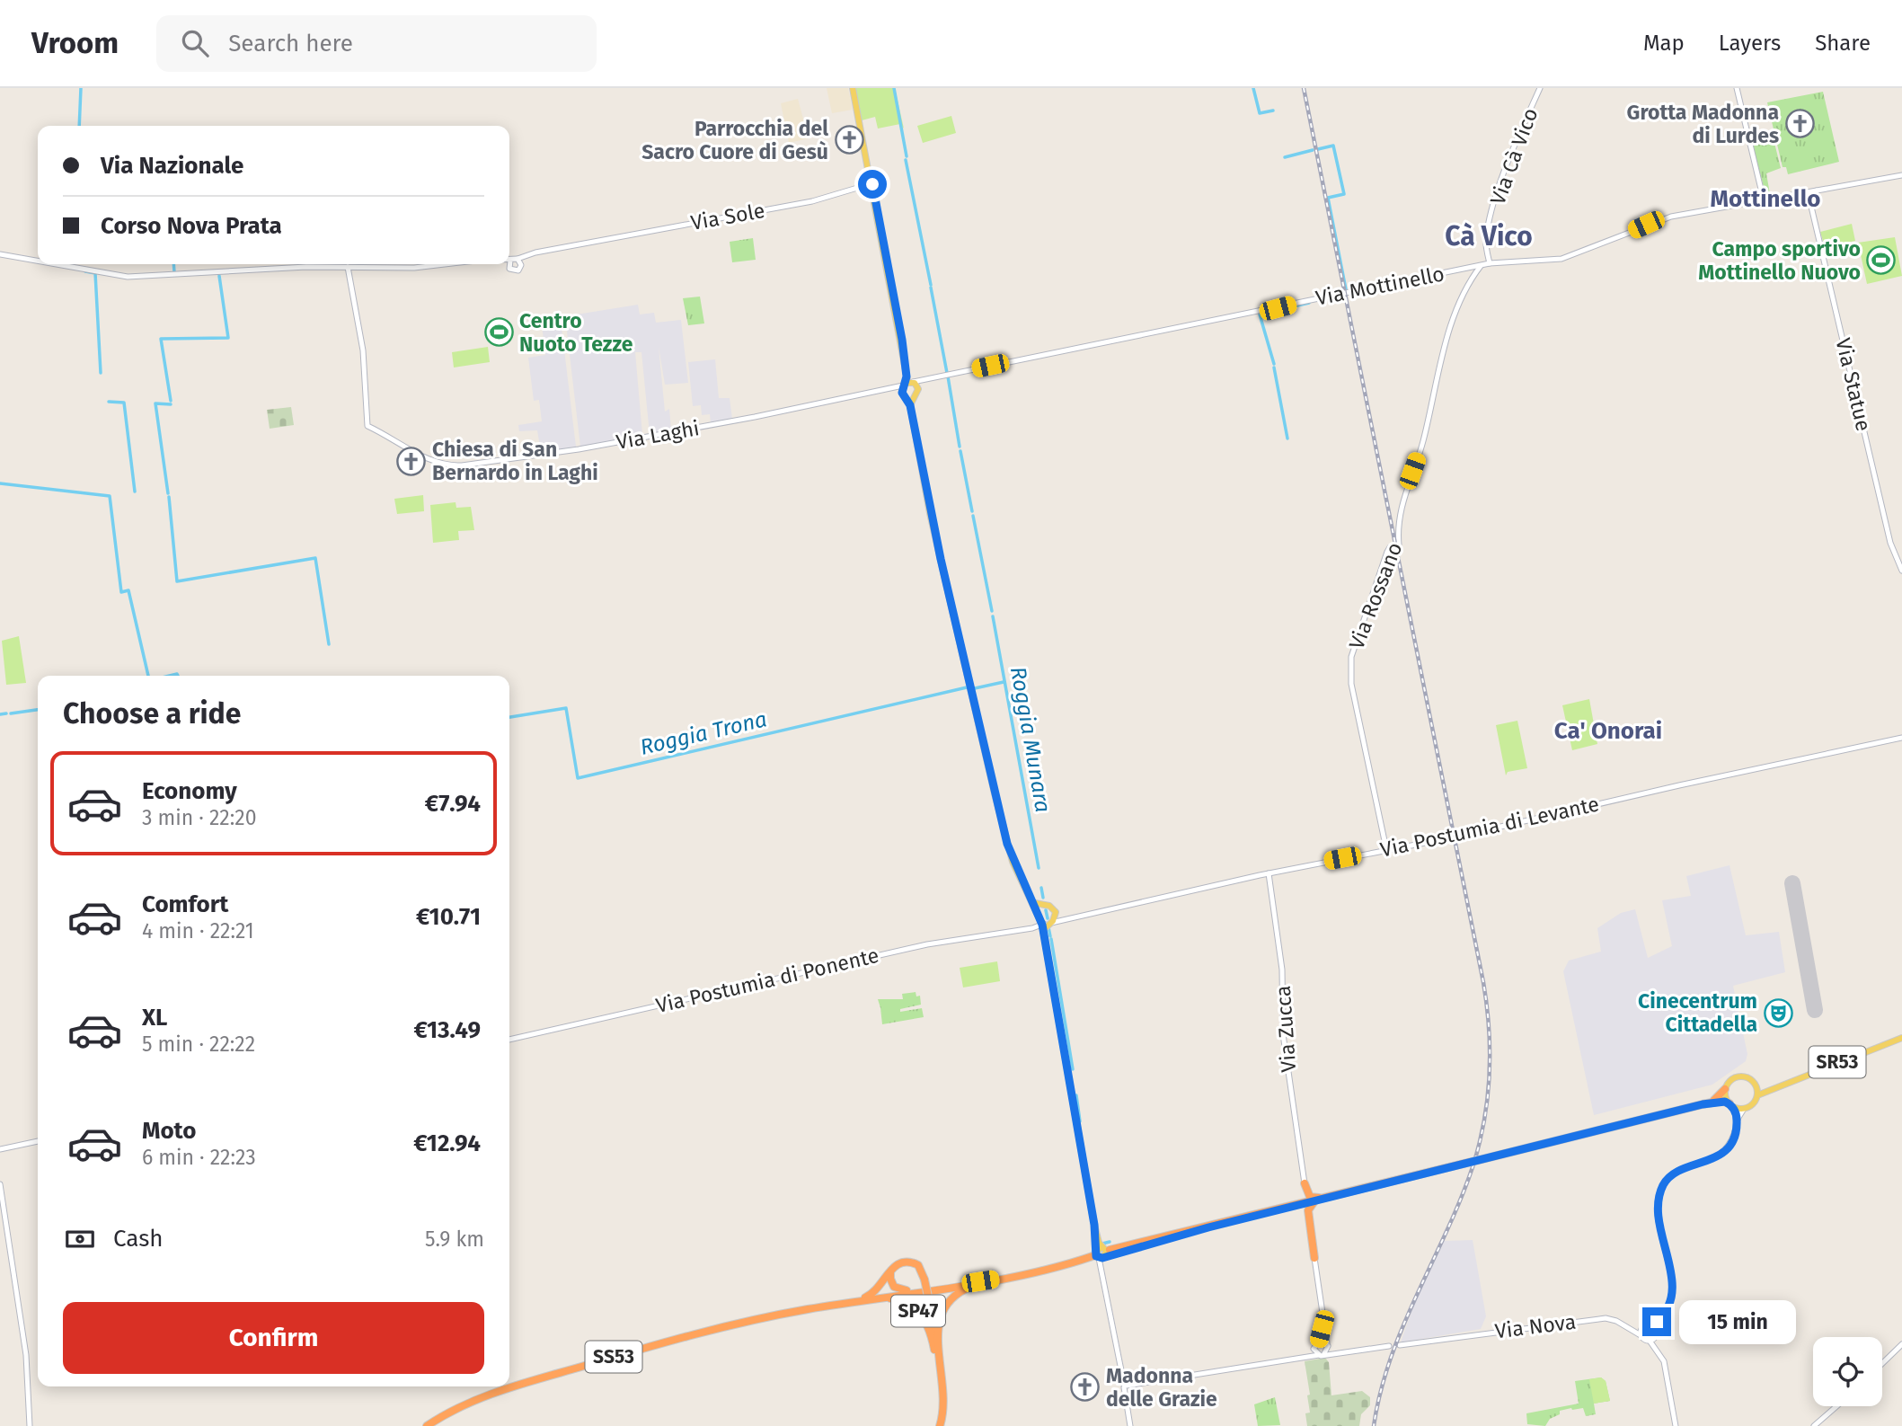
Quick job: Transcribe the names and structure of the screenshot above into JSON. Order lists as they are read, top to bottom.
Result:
{
  "streets": {
    "highway": ["SR53", "SP47", "SS53"],
    "main road": [
      "Via Cà Vico",
      "Via Sole",
      "Via Mottinello",
      "Via Statue",
      "Via Laghi",
      "Via Rossano",
      "Via Postumia di Levante",
      "Via Postumia di Ponente",
      "Via Zucca",
      "Via Nova"
    ]
  },
  "crossings": [
    ["Via Cà Vico", "Via Mottinello"],
    ["Via Mottinello", "Via Statue"],
    ["Via Mottinello", "Via Laghi"],
    ["Via Mottinello", "Via Rossano"],
    ["Via Rossano", "Via Postumia di Levante"],
    ["Via Postumia di Levante", "Via Zucca"],
    ["SR53", "SS53"],
    ["SP47", "SS53"]
  ],
  "districts": ["Mottinello", "Cà Vico", "Ca' Onorai"],
  "water": ["Roggia Trona", "Roggia Munara"],
  "places": {
    "church": [
      "Grotta Madonna di Lurdes",
      "Parrocchia del Sacro Cuore di Gesù",
      "Chiesa di San Bernardo in Laghi",
      "Madonna delle Grazie"
    ],
    "sports": ["Campo sportivo Mottinello Nuovo", "Centro Nuoto Tezze"],
    "theatre": ["Cinecentrum Cittadella"]
  },
  "page": {
    "header": "Vroom",
    "search": "Search here",
    "nav": ["Map", "Layers", "Share"],
    "banner": ["Via Nazionale", "Corso Nova Prata"],
    "heading": "Choose a ride",
    "list": [
      {
        "name": "Economy",
        "note": "3 min · 22:20",
        "value": "€7.94"
      },
      {
        "name": "Comfort",
        "note": "4 min · 22:21",
        "value": "€10.71"
      },
      {
        "name": "XL",
        "note": "5 min · 22:22",
        "value": "€13.49"
      },
      {
        "name": "Moto",
        "note": "6 min · 22:23",
        "value": "€12.94"
      }
    ],
    "pay": ["Cash", "5.9 km"],
    "buttons": "Confirm",
    "bubble": "15 min"
  }
}
